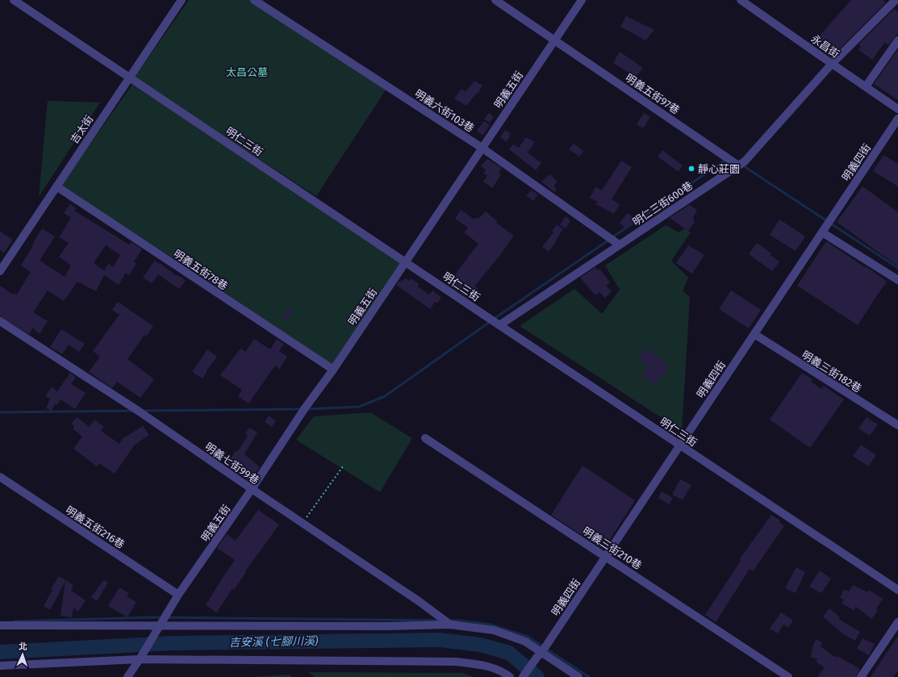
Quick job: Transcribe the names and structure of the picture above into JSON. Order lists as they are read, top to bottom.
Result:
{
  "streets": {
    "street": [
      "永昌街",
      "明義五街",
      "明義五街97巷",
      "明義六街103巷",
      "吉太街",
      "明仁三街",
      "明義四街",
      "明仁三街600巷",
      "明義五街78巷",
      "明義三街182巷",
      "明義七街99巷",
      "明義五街216巷",
      "明義三街210巷"
    ]
  },
  "crossings": [
    ["永昌街", "明仁三街600巷"],
    ["明義五街", "明義五街97巷"],
    ["明義五街", "明義六街103巷"],
    ["明義五街", "明仁三街"],
    ["明義五街", "明義五街78巷"],
    ["明義五街", "明義七街99巷"],
    ["明義五街", "明義五街216巷"],
    ["明義五街97巷", "明仁三街600巷"],
    ["明義六街103巷", "明仁三街600巷"],
    ["吉太街", "明仁三街"],
    ["吉太街", "明義五街78巷"],
    ["明仁三街", "明義四街"],
    ["明仁三街", "明仁三街600巷"],
    ["明義四街", "明義三街182巷"],
    ["明義四街", "明義三街210巷"]
  ],
  "water": ["吉安溪 (七腳川溪)"],
  "parks": ["太昌公墓"],
  "places": ["靜心莊園"],
  "north": "top"
}
